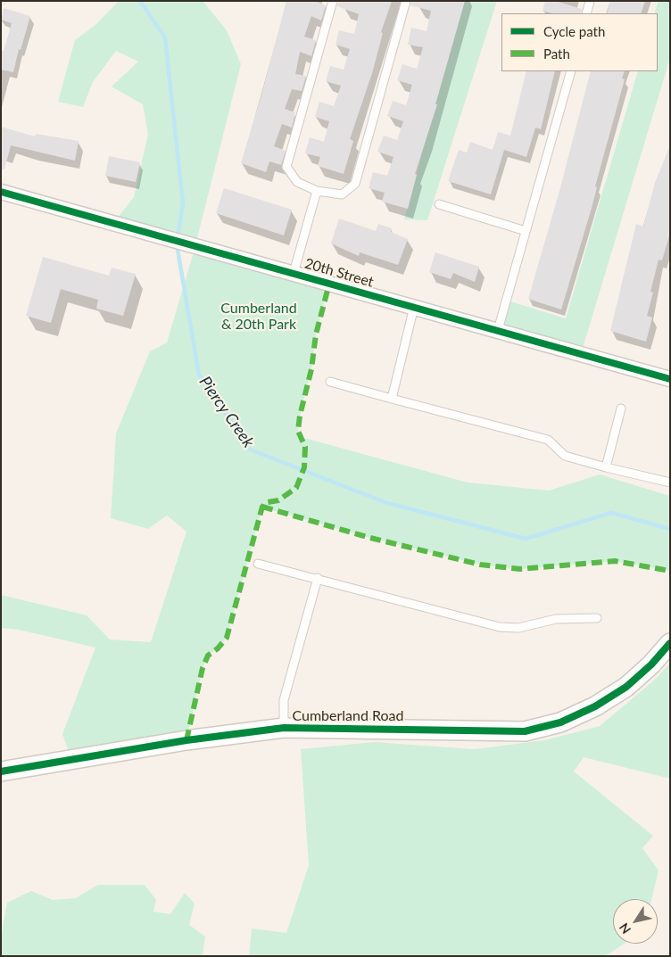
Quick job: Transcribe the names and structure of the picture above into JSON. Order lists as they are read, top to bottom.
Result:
{
  "streets": {
    "street": ["20th Street", "Cumberland Road"]
  },
  "water": ["Piercy Creek"],
  "parks": ["Cumberland & 20th Park"],
  "legend": ["Cycle path", "Path"],
  "north": "bottom left"
}
